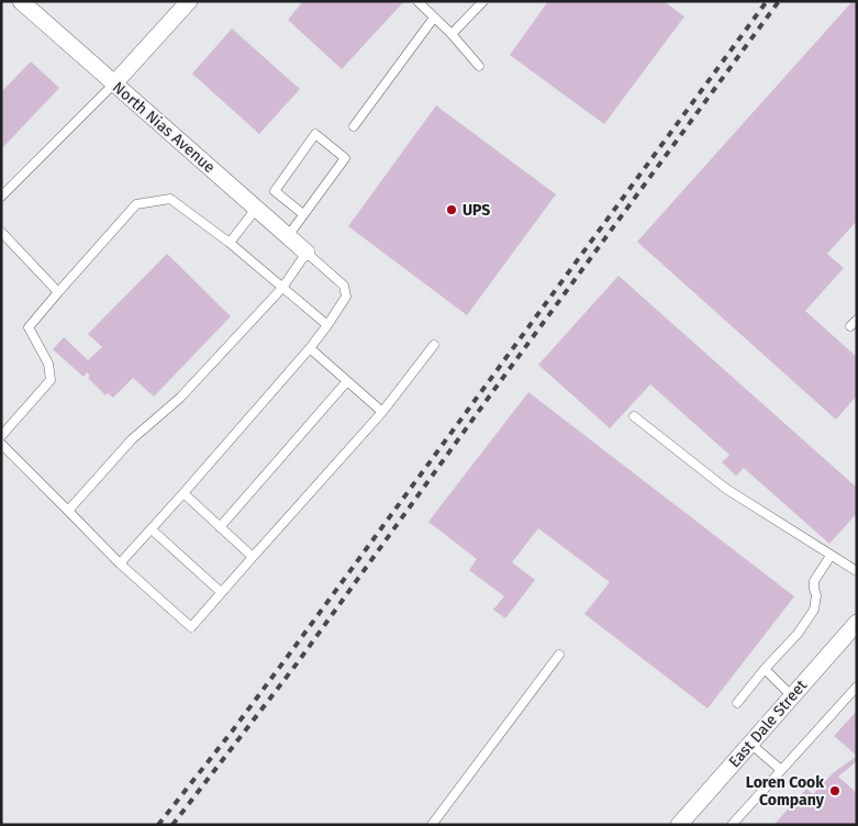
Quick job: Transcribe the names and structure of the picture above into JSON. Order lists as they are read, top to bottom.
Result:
{
  "streets": {
    "street": ["North Nias Avenue", "East Dale Street"]
  },
  "places": ["UPS", "Loren Cook Company"]
}
